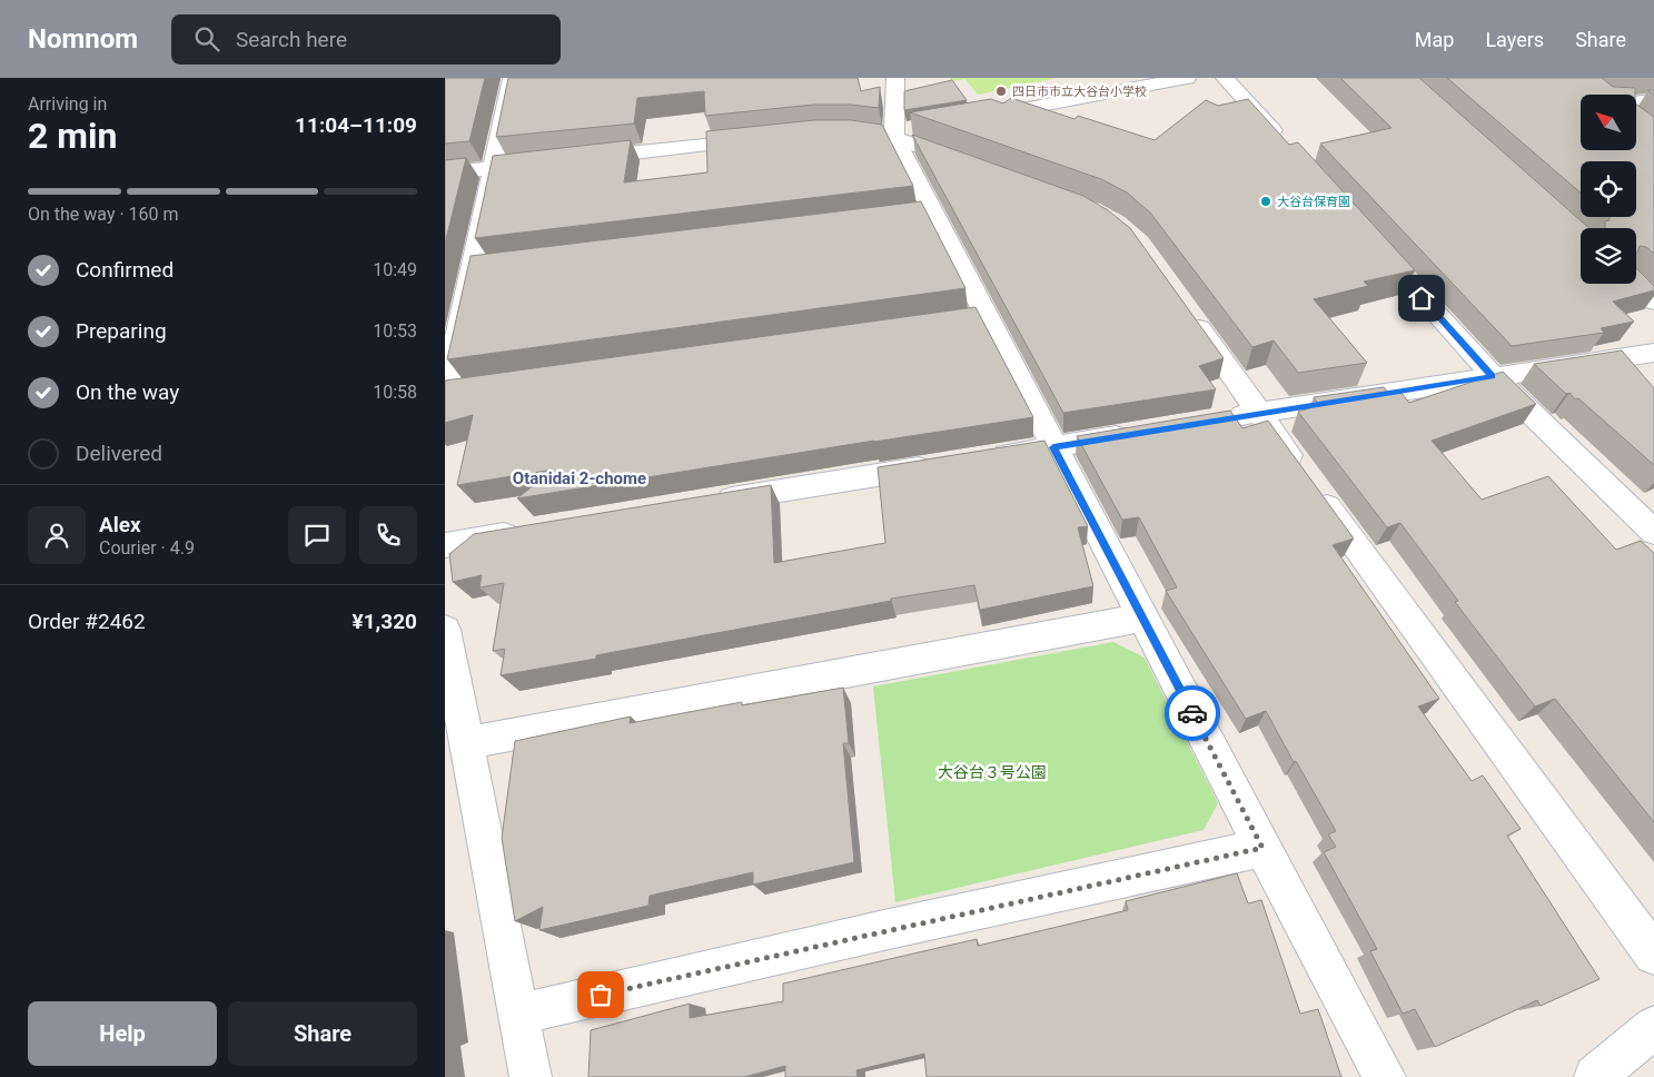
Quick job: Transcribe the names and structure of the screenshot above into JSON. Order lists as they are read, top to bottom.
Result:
{
  "districts": ["Otanidai 2-chome"],
  "parks": ["大谷台３号公園"],
  "places": ["四日市市立大谷台小学校", "大谷台保育園"],
  "north": "top left",
  "page": {
    "header": "Nomnom",
    "search": "Search here",
    "nav": ["Map", "Layers", "Share"],
    "heading": ["2 min", "Arriving in", "11:04–11:09"],
    "panel": [
      "Alex",
      "Courier · 4.9",
      "Order #2462",
      "¥1,320"
    ],
    "bar": "On the way · 160 m",
    "list": [
      ["Confirmed", "10:49"],
      ["Preparing", "10:53"],
      ["On the way", "10:58"],
      "Delivered"
    ],
    "buttons": ["Help", "Share"]
  }
}
